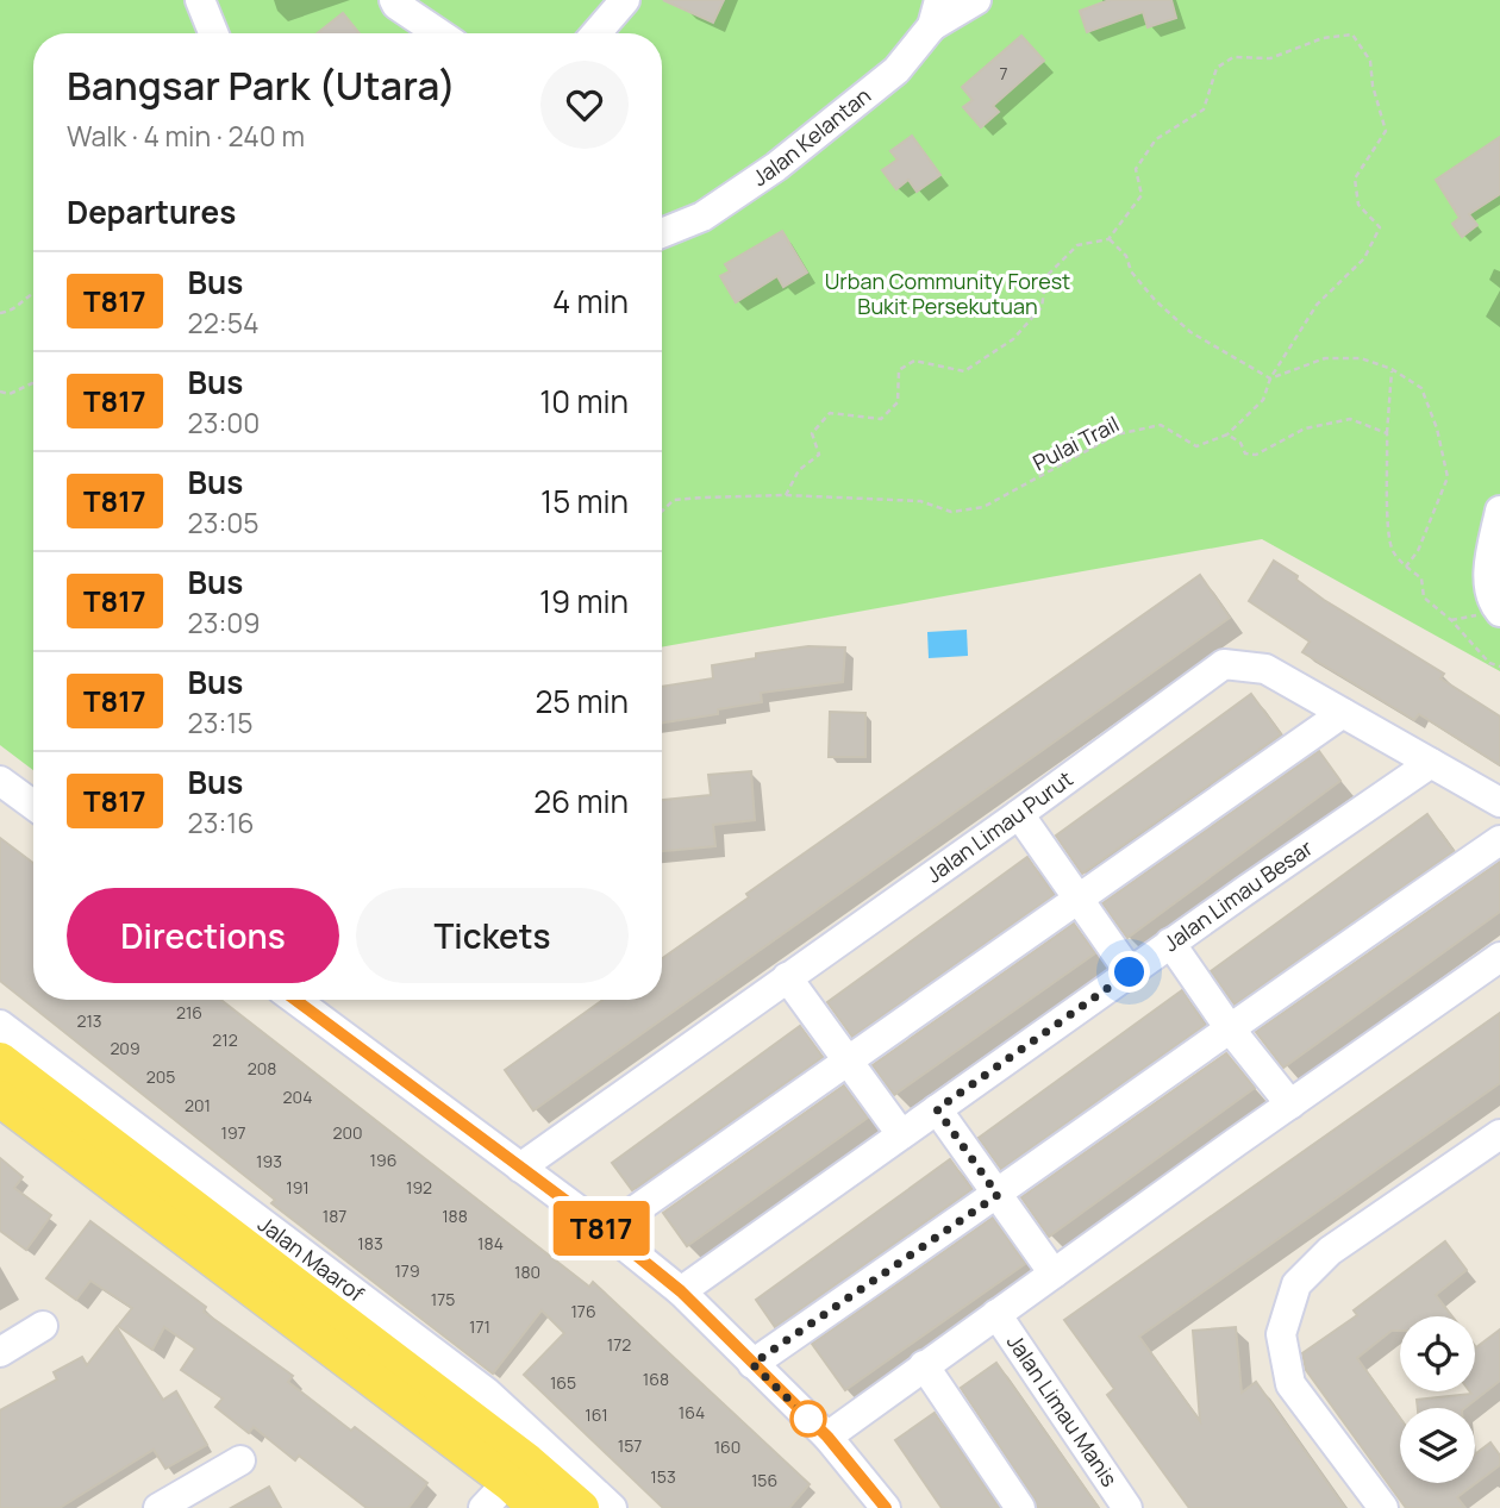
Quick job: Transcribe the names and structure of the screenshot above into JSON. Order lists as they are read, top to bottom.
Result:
{
  "streets": {
    "main road": ["Jalan Maarof"],
    "street": [
      "Jalan Kelantan",
      "Jalan Limau Purut",
      "Jalan Limau Besar",
      "Jalan Limau Manis"
    ],
    "path": ["Pulai Trail"]
  },
  "crossings": [
    ["Jalan Limau Purut", "Jalan Limau Besar"]
  ],
  "parks": ["Urban Community Forest Bukit Persekutuan"],
  "lines": ["bus line T817"],
  "house_numbers": [
    "7",
    "216",
    "213",
    "212",
    "209",
    "208",
    "205",
    "204",
    "201",
    "197",
    "200",
    "196",
    "193",
    "191",
    "192",
    "187",
    "188",
    "183",
    "184",
    "179",
    "180",
    "175",
    "176",
    "171",
    "172",
    "168",
    "165",
    "164",
    "161",
    "157",
    "160",
    "153",
    "156"
  ],
  "page": {
    "on_map": "T817",
    "heading": [
      ["Bangsar Park (Utara)", "Walk · 4 min · 240 m"],
      "Departures"
    ],
    "list": [
      {
        "mark": "T817",
        "name": "Bus",
        "note": "22:54",
        "value": "4 min"
      },
      {
        "mark": "T817",
        "name": "Bus",
        "note": "23:00",
        "value": "10 min"
      },
      {
        "mark": "T817",
        "name": "Bus",
        "note": "23:05",
        "value": "15 min"
      },
      {
        "mark": "T817",
        "name": "Bus",
        "note": "23:09",
        "value": "19 min"
      },
      {
        "mark": "T817",
        "name": "Bus",
        "note": "23:15",
        "value": "25 min"
      },
      {
        "mark": "T817",
        "name": "Bus",
        "note": "23:16",
        "value": "26 min"
      }
    ],
    "buttons": ["Directions", "Tickets"]
  }
}
